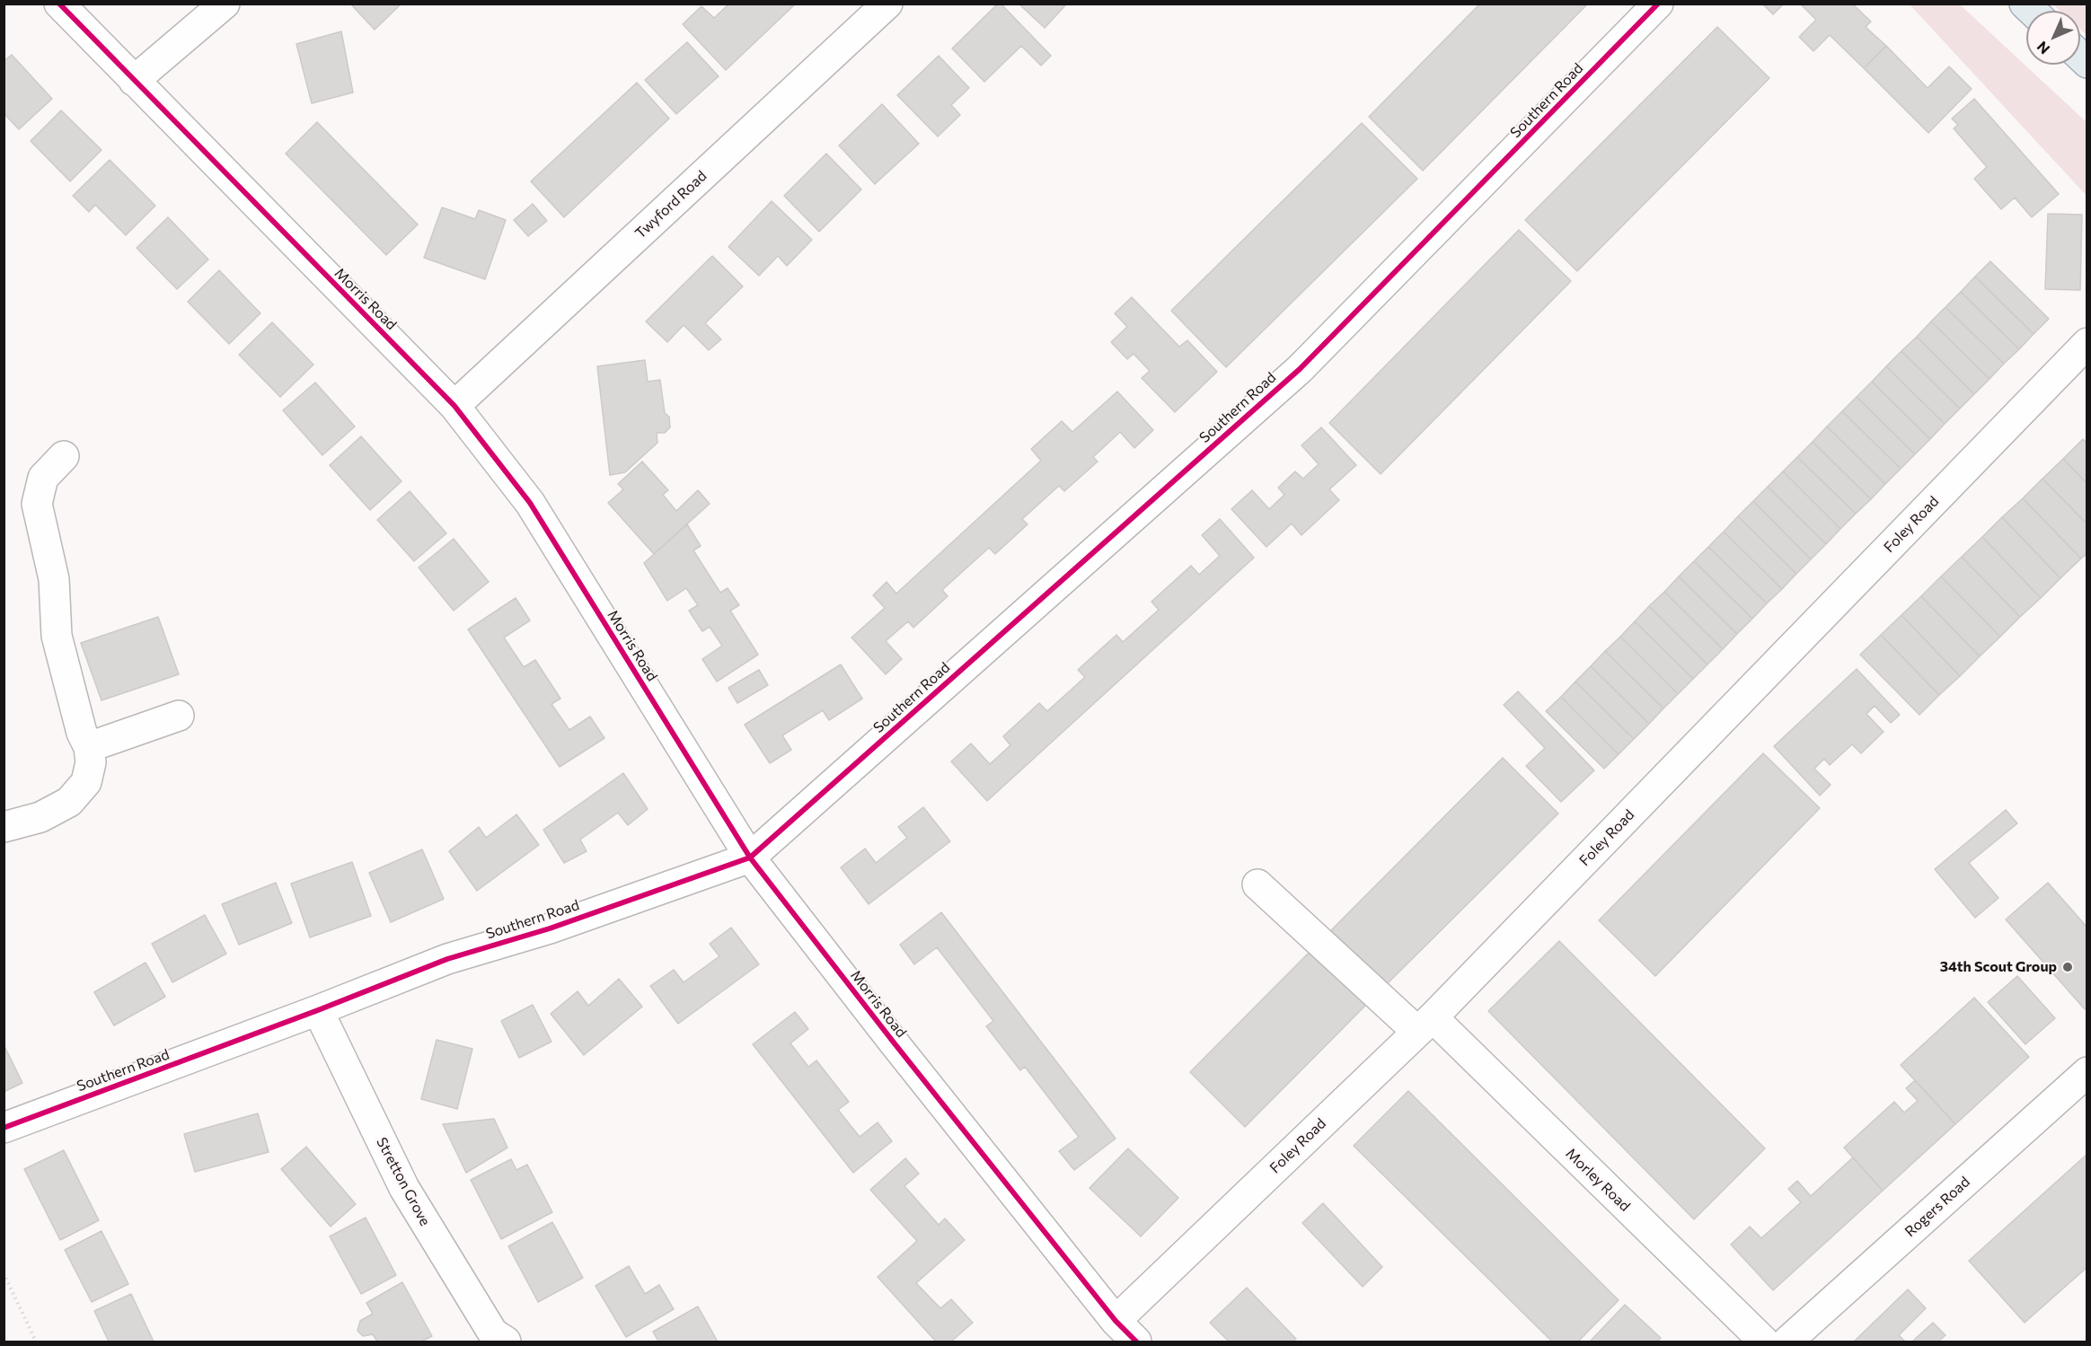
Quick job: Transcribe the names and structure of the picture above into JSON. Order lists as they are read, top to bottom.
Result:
{
  "streets": {
    "street": [
      "Southern Road",
      "Twyford Road",
      "Morris Road",
      "Foley Road",
      "Morley Road",
      "Stretton Grove",
      "Rogers Road"
    ]
  },
  "crossings": [
    ["Southern Road", "Morris Road"],
    ["Southern Road", "Stretton Grove"],
    ["Twyford Road", "Morris Road"],
    ["Morris Road", "Foley Road"],
    ["Foley Road", "Morley Road"]
  ],
  "places": ["34th Scout Group"],
  "north": "bottom left"
}
